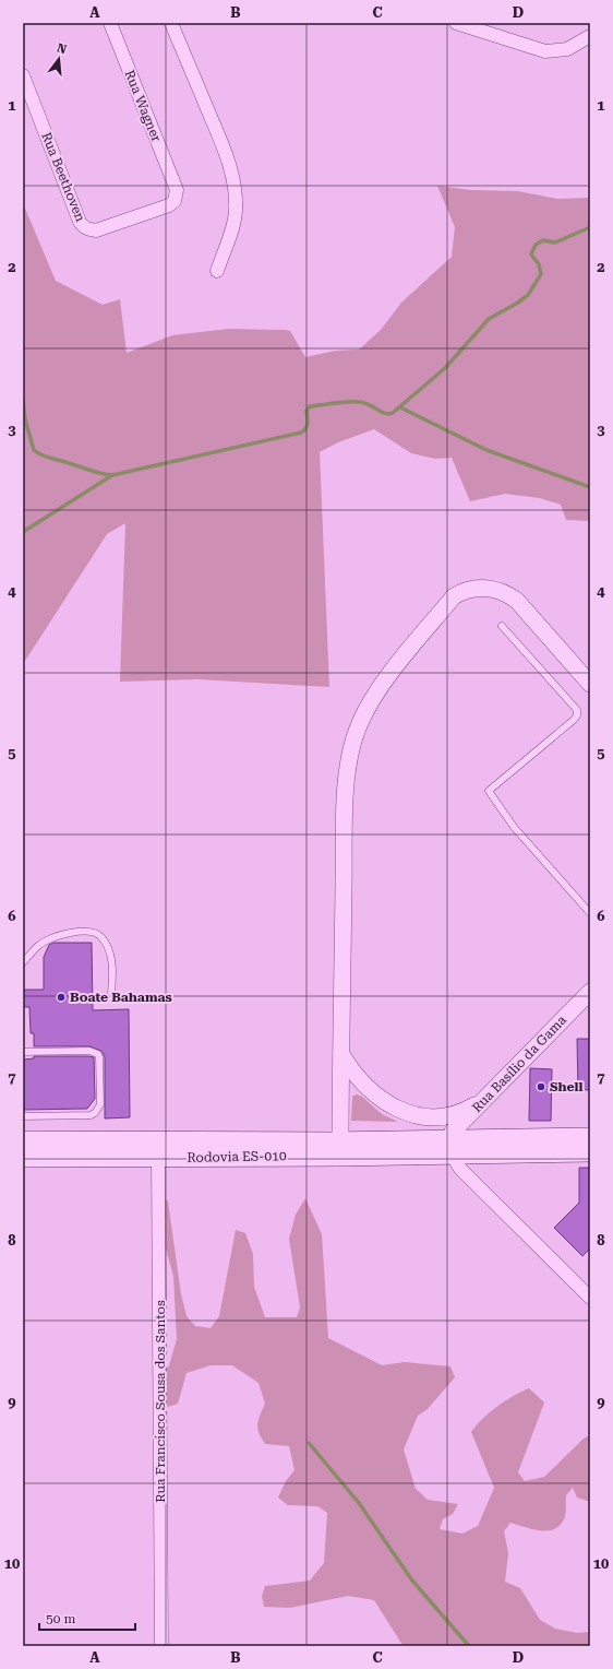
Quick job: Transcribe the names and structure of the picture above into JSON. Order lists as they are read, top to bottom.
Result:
{
  "streets": {
    "main road": ["Rodovia ES-010"],
    "street": [
      "Rua Wagner",
      "Rua Beethoven",
      "Rua Basílio da Gama",
      "Rua Francisco Sousa dos Santos"
    ]
  },
  "crossings": [
    ["Rua Wagner", "Rua Beethoven"],
    ["Rua Basílio da Gama", "Rodovia ES-010"],
    ["Rodovia ES-010", "Rua Francisco Sousa dos Santos"]
  ],
  "places": ["Boate Bahamas", "Shell"],
  "scale_bar": "50 m",
  "north": "top",
  "grid": {
    "columns": [
      "A",
      "B",
      "C",
      "D"
    ],
    "rows": [
      "1",
      "2",
      "3",
      "4",
      "5",
      "6",
      "7",
      "8",
      "9",
      "10"
    ]
  }
}
